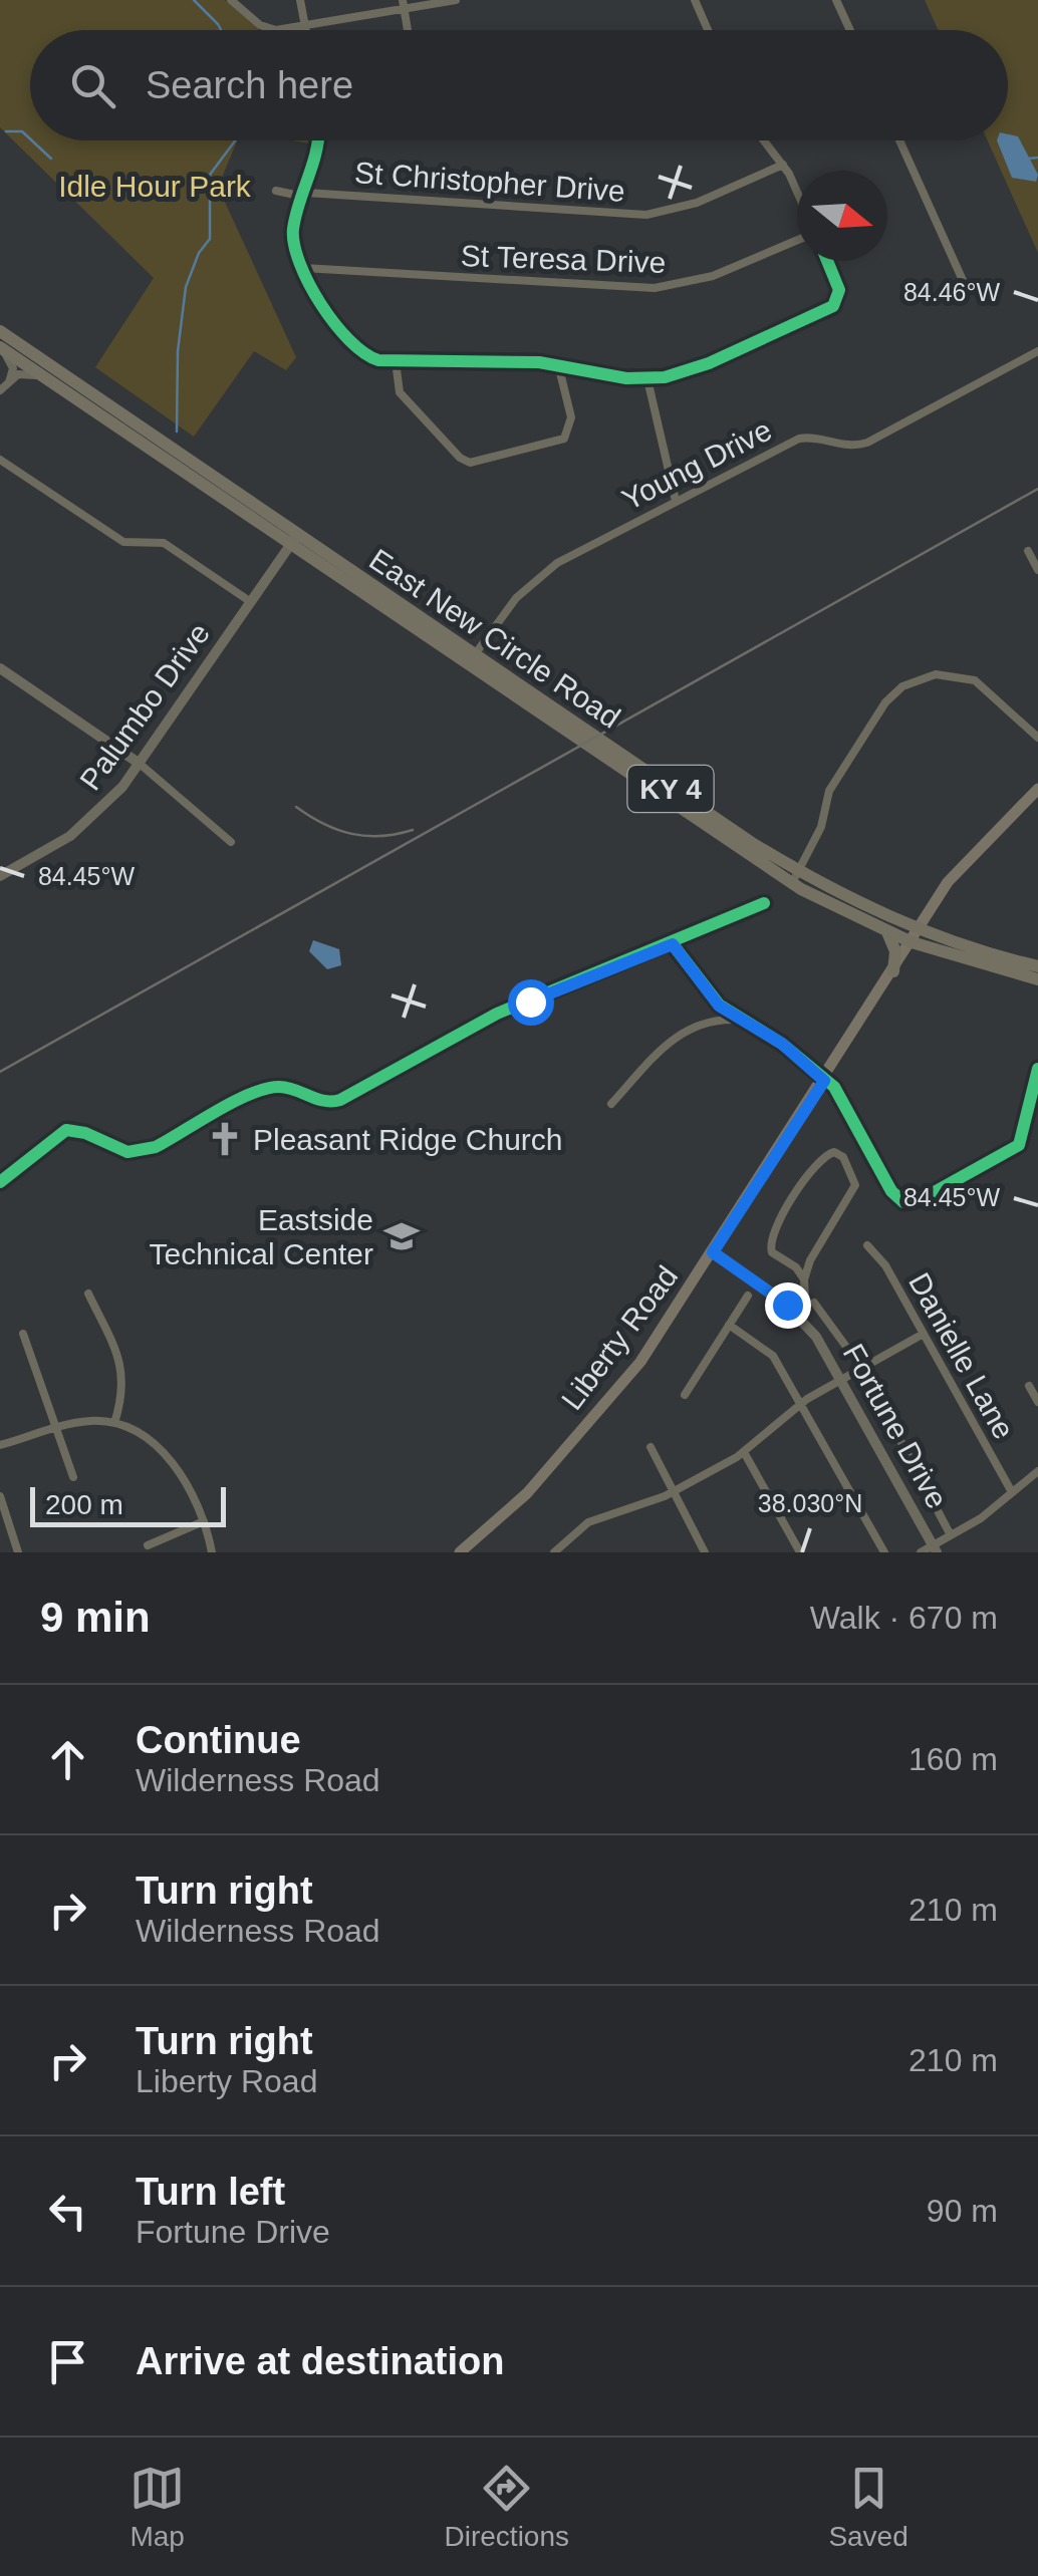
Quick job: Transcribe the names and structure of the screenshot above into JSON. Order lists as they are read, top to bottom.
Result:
{
  "streets": {
    "highway": ["East New Circle Road", "KY 4"],
    "main road": ["Liberty Road"],
    "street": [
      "St Christopher Drive",
      "St Teresa Drive",
      "Young Drive",
      "Palumbo Drive",
      "Danielle Lane",
      "Fortune Drive"
    ]
  },
  "crossings": [
    ["Young Drive", "East New Circle Road"],
    ["East New Circle Road", "Palumbo Drive"],
    ["East New Circle Road", "Liberty Road"],
    ["Liberty Road", "Fortune Drive"]
  ],
  "parks": ["Idle Hour Park"],
  "places": {
    "church": ["Pleasant Ridge Church"],
    "school or university": ["Eastside Technical Center"]
  },
  "scale_bar": "200 m",
  "north": "right",
  "page": {
    "search": "Search here",
    "scale": "200 m",
    "heading": ["9 min", "Walk · 670 m"],
    "list": [
      ["Continue", "Wilderness Road", "160 m"],
      ["Turn right", "Wilderness Road", "210 m"],
      ["Turn right", "Liberty Road", "210 m"],
      ["Turn left", "Fortune Drive", "90 m"],
      "Arrive at destination"
    ],
    "nav": ["Map", "Directions", "Saved"]
  },
  "coordinates": ["84.46°W", "84.45°W", "38.030°N"]
}
